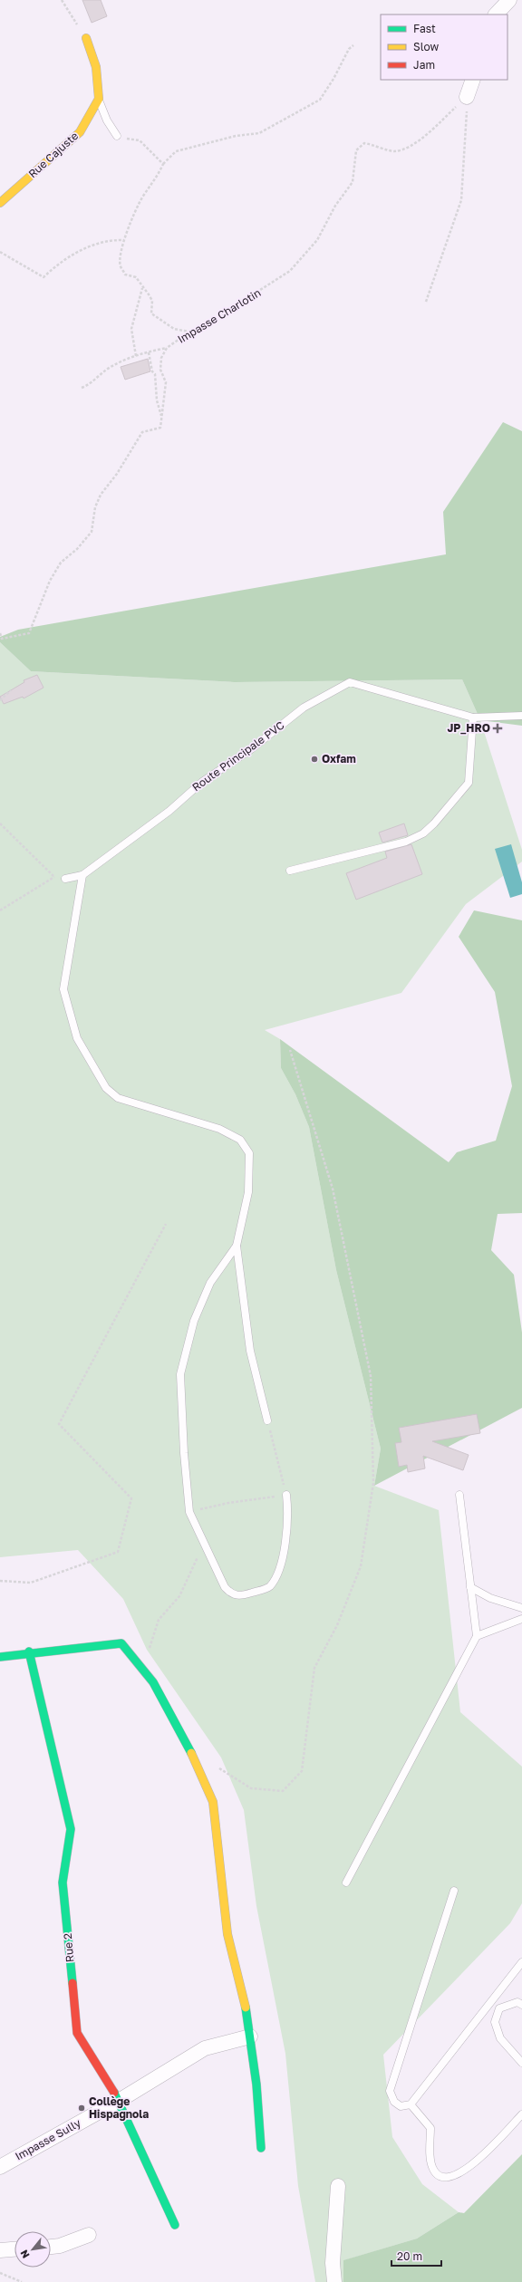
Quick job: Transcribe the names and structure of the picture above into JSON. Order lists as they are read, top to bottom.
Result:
{
  "streets": {
    "street": ["Rue Cajuste", "Rue 2", "Impasse Sully"],
    "lane": ["Route Principale PVC"],
    "path": ["Impasse Charlotin"]
  },
  "crossings": [
    ["Rue 2", "Impasse Sully"]
  ],
  "places": {
    "health": ["JP_HRO"],
    "other": ["Oxfam", "Collège Hispagnola"]
  },
  "legend": ["Fast", "Slow", "Jam"],
  "scale_bar": "20 m",
  "north": "bottom left"
}
